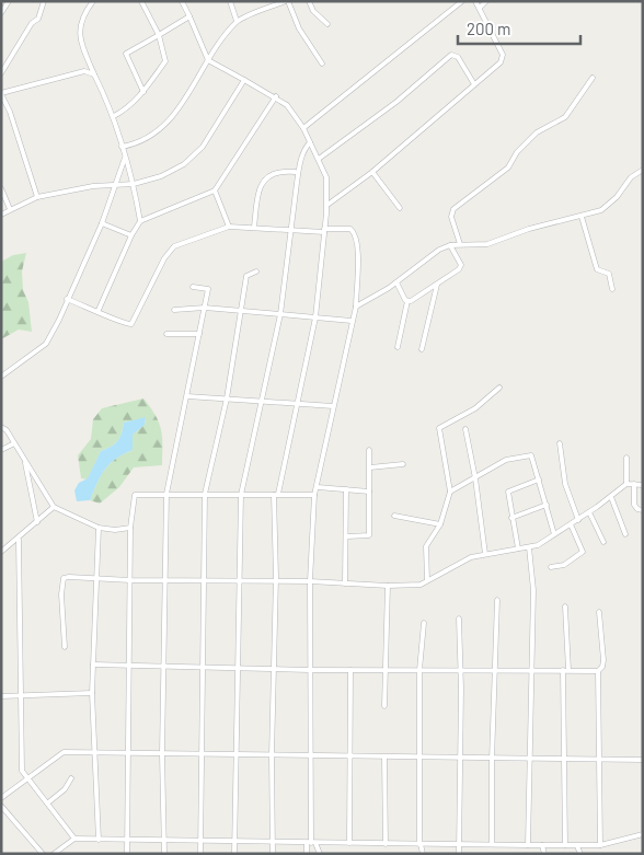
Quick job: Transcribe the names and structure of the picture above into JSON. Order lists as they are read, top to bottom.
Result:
{
  "scale_bar": "200 m"
}
